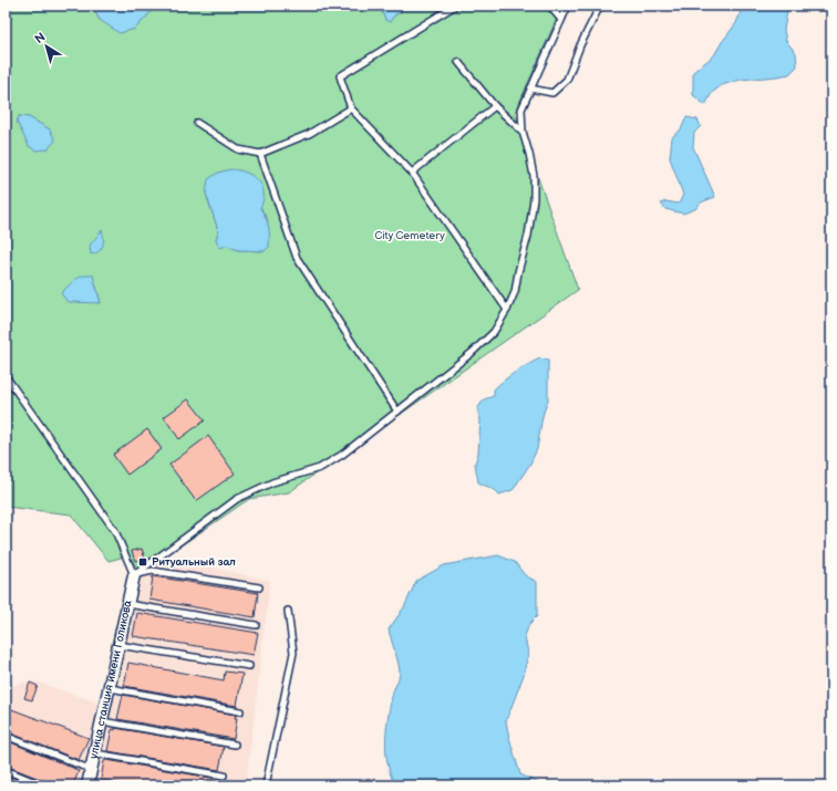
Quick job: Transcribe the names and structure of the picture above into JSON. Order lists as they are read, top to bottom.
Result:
{
  "streets": {
    "street": ["улица станция имени Голикова"]
  },
  "parks": ["City Cemetery"],
  "places": {
    "transit": ["Ритуальный зал"]
  },
  "north": "top left"
}
